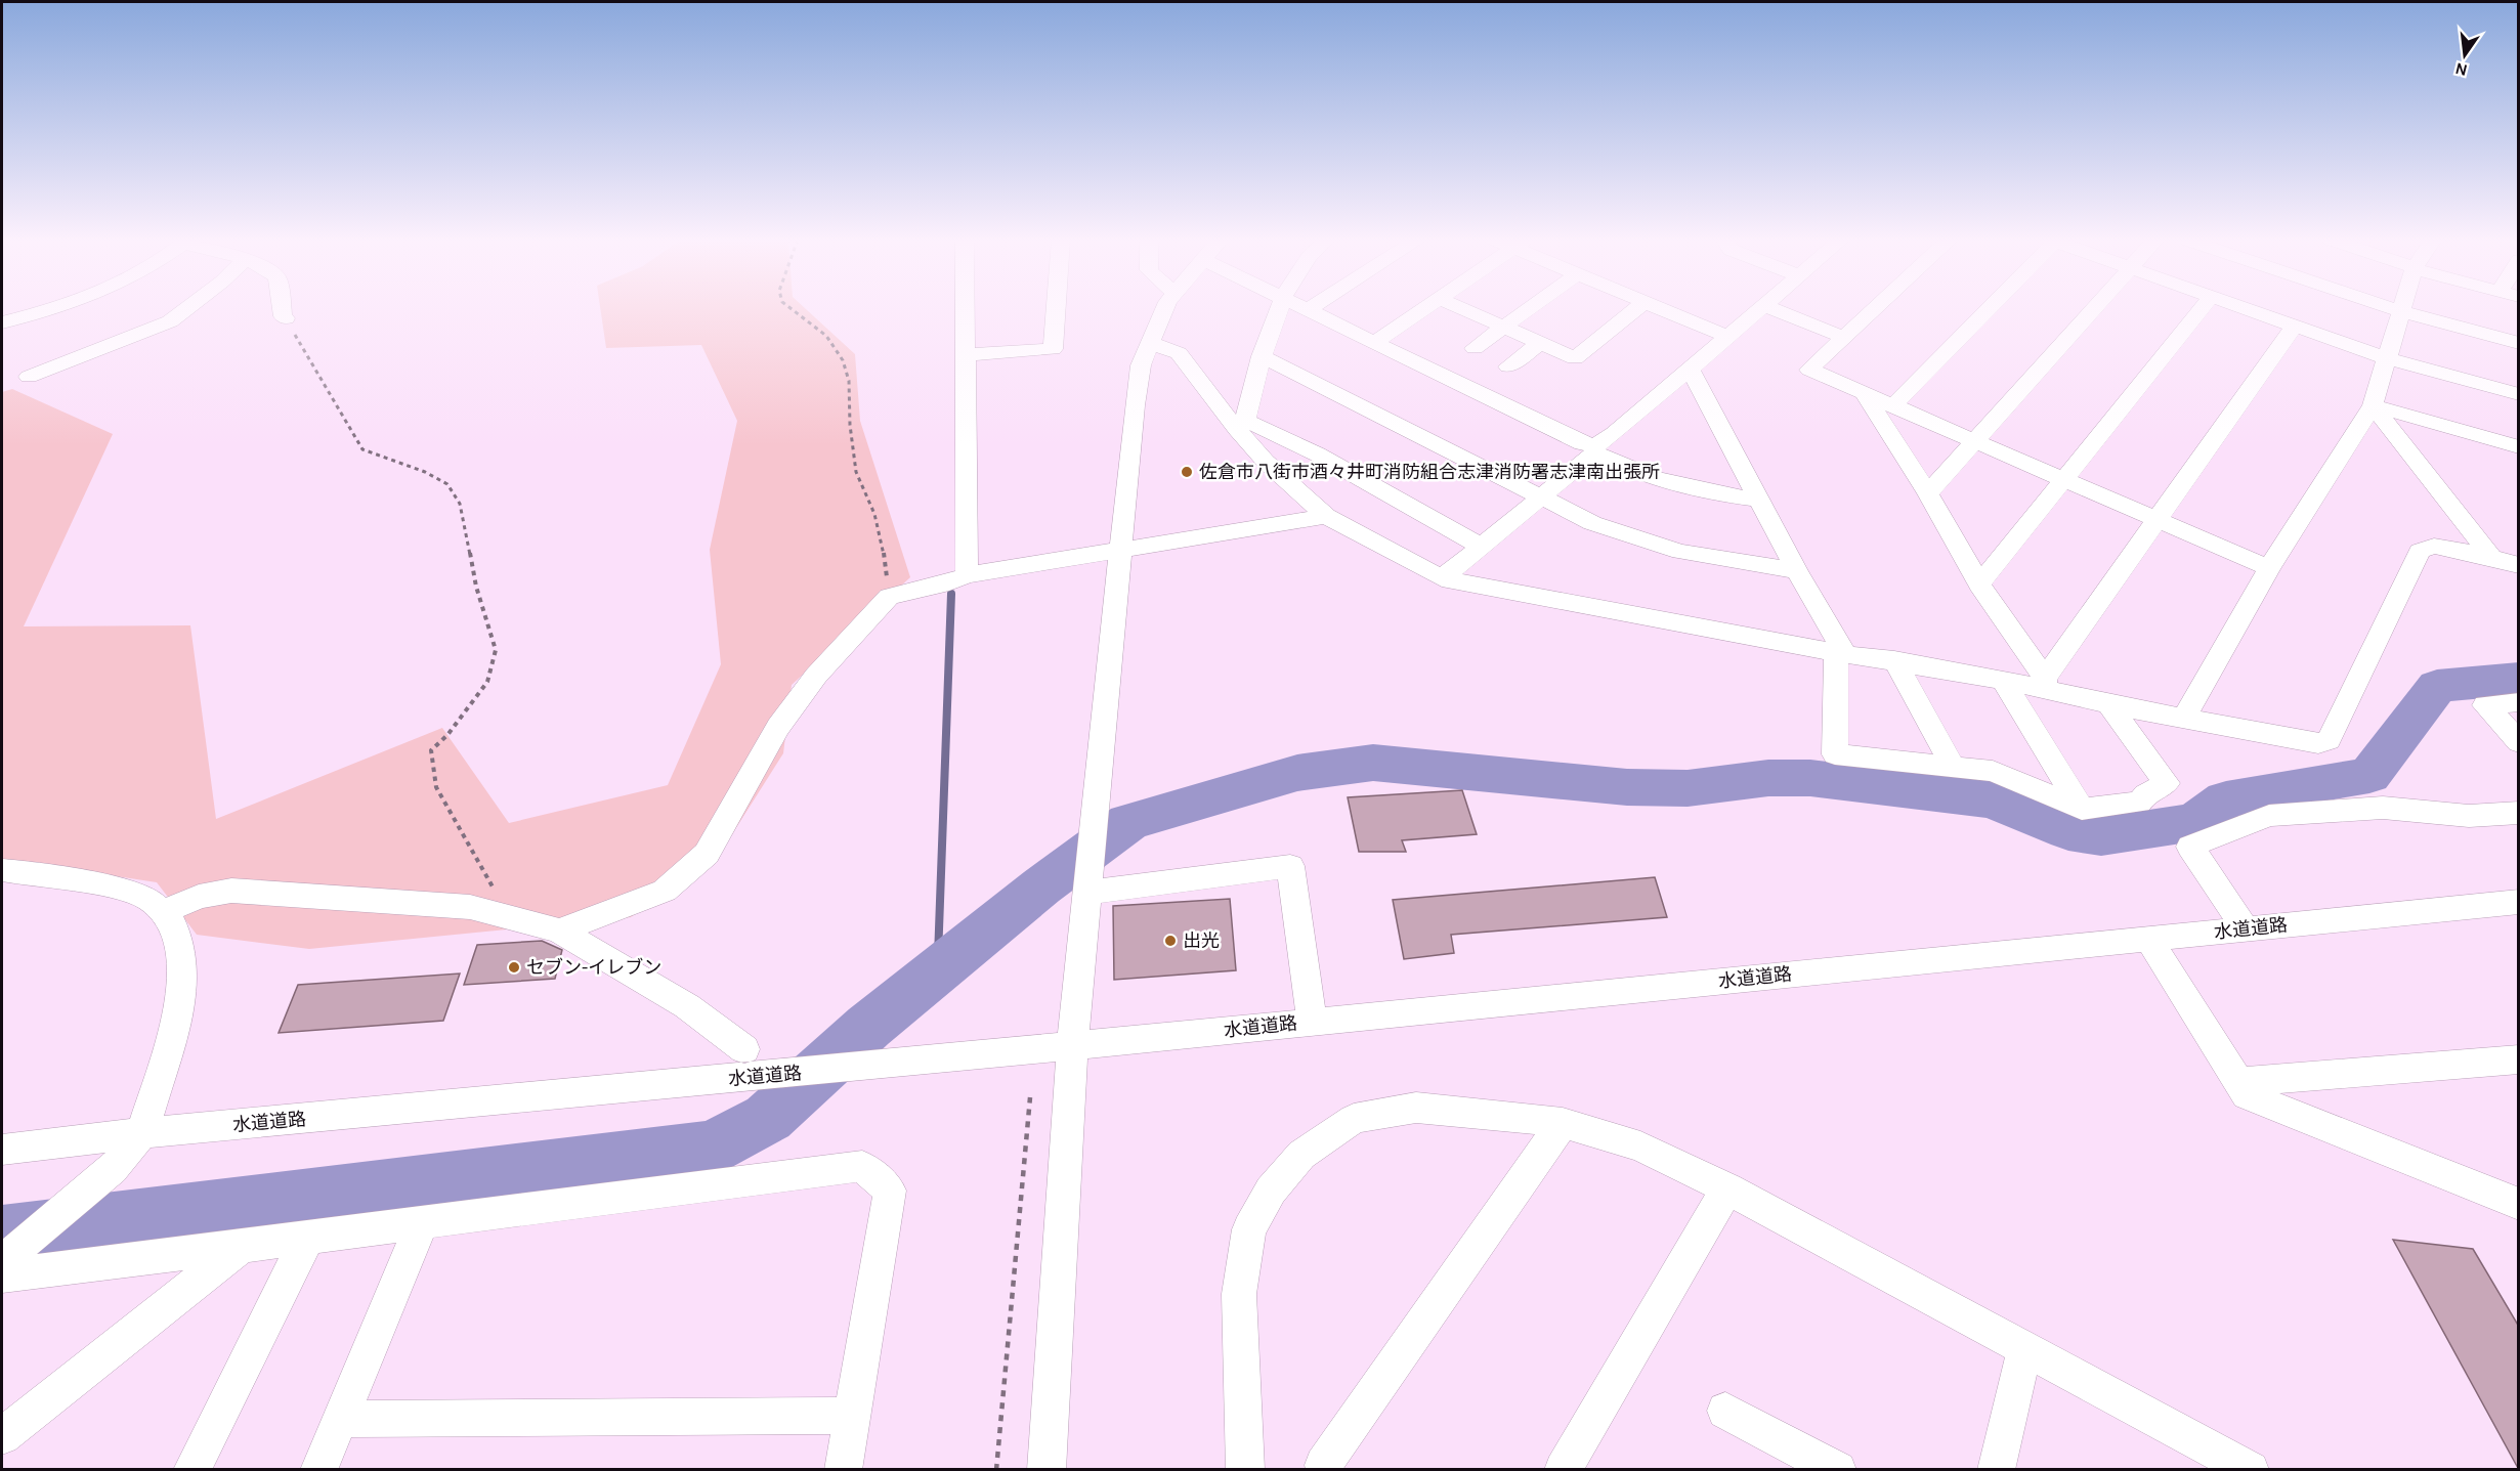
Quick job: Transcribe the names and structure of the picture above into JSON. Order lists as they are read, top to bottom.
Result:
{
  "streets": {
    "street": ["水道道路"]
  },
  "places": ["佐倉市八街市酒々井町消防組合志津消防署志津南出張所", "出光", "セブン-イレブン"],
  "north": "bottom"
}
